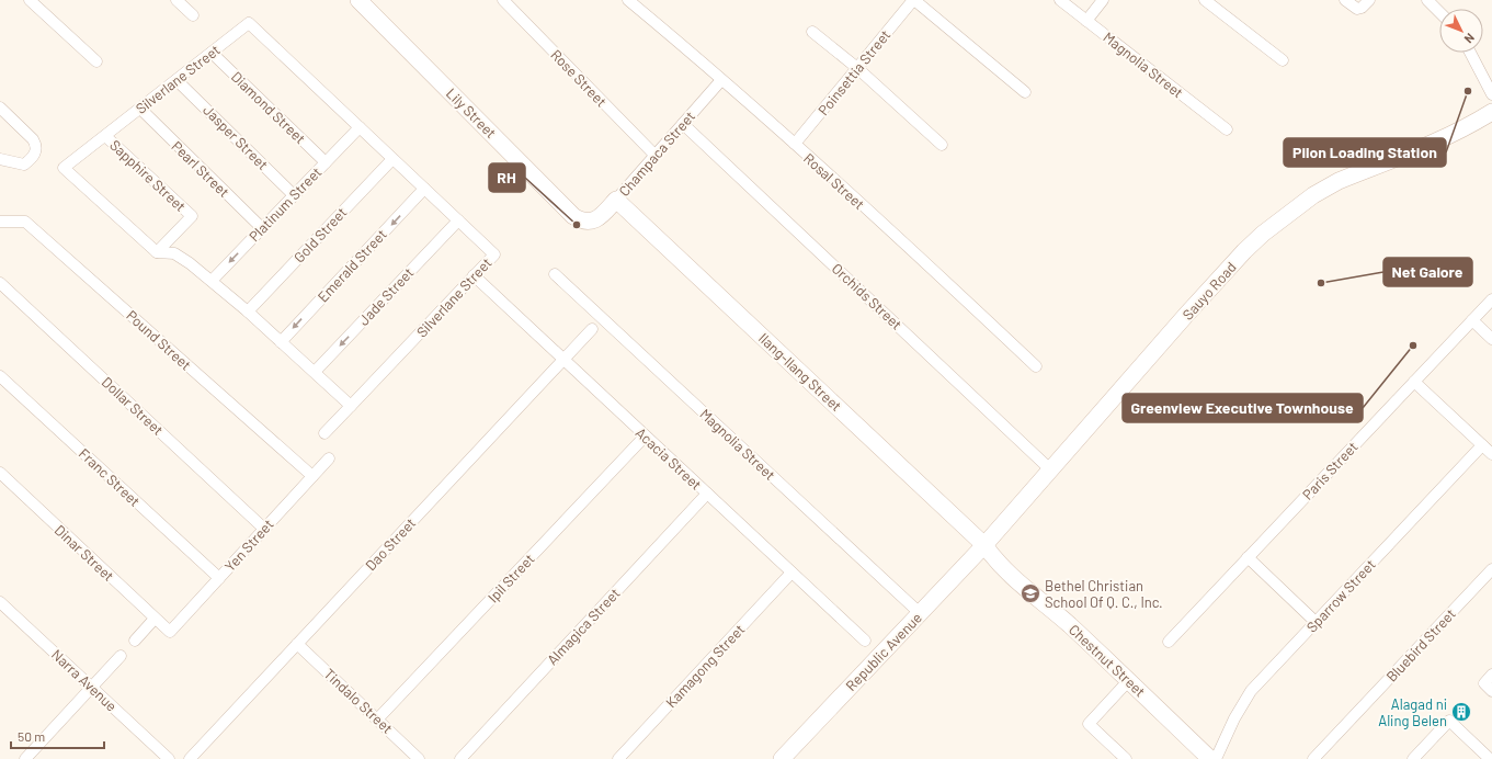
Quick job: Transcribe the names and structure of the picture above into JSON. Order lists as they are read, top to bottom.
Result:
{
  "streets": {
    "street": [
      "Magnolia Street",
      "Poinsettia Street",
      "Rose Street",
      "Silverlane Street",
      "Diamond Street",
      "Lily Street",
      "Jasper Street",
      "Champaca Street",
      "Pearl Street",
      "Sapphire Street",
      "Rosal Street",
      "Platinum Street",
      "Gold Street",
      "Emerald Street",
      "Sauyo Road",
      "Jade Street",
      "Orchids Street",
      "Pound Street",
      "Ilang-Ilang Street",
      "Dollar Street",
      "Acacia Street",
      "Paris Street",
      "Franc Street",
      "Dao Street",
      "Yen Street",
      "Dinar Street",
      "Ipil Street",
      "Sparrow Street",
      "Almagica Street",
      "Bluebird Street",
      "Republic Avenue",
      "Chestnut Street",
      "Kamagong Street",
      "Narra Avenue",
      "Tindalo Street"
    ]
  },
  "crossings": [
    ["Magnolia Street", "Republic Avenue"],
    ["Poinsettia Street", "Rosal Street"],
    ["Rose Street", "Champaca Street"],
    ["Silverlane Street", "Diamond Street"],
    ["Silverlane Street", "Jasper Street"],
    ["Silverlane Street", "Pearl Street"],
    ["Silverlane Street", "Sapphire Street"],
    ["Silverlane Street", "Platinum Street"],
    ["Silverlane Street", "Gold Street"],
    ["Silverlane Street", "Emerald Street"],
    ["Silverlane Street", "Jade Street"],
    ["Silverlane Street", "Acacia Street"],
    ["Diamond Street", "Platinum Street"],
    ["Lily Street", "Champaca Street"],
    ["Jasper Street", "Platinum Street"],
    ["Champaca Street", "Rosal Street"],
    ["Champaca Street", "Orchids Street"],
    ["Champaca Street", "Ilang-Ilang Street"],
    ["Pearl Street", "Platinum Street"],
    ["Sauyo Road", "Orchids Street"],
    ["Sauyo Road", "Ilang-Ilang Street"],
    ["Sauyo Road", "Republic Avenue"],
    ["Sauyo Road", "Chestnut Street"],
    ["Pound Street", "Yen Street"],
    ["Ilang-Ilang Street", "Republic Avenue"],
    ["Ilang-Ilang Street", "Chestnut Street"],
    ["Dollar Street", "Yen Street"],
    ["Acacia Street", "Dao Street"],
    ["Acacia Street", "Ipil Street"],
    ["Acacia Street", "Almagica Street"],
    ["Acacia Street", "Kamagong Street"],
    ["Franc Street", "Yen Street"],
    ["Dao Street", "Tindalo Street"],
    ["Yen Street", "Dinar Street"],
    ["Ipil Street", "Tindalo Street"],
    ["Republic Avenue", "Chestnut Street"]
  ],
  "one_way": ["Emerald Street", "Jade Street"],
  "places": {
    "other": [
      "Pilon Loading Station",
      "RH",
      "Net Galore",
      "Greenview Executive Townhouse"
    ],
    "school or university": ["Bethel Christian School Of Q. C., Inc."],
    "building": ["Alagad ni Aling Belen"]
  },
  "scale_bar": "50 m",
  "north": "bottom right"
}
